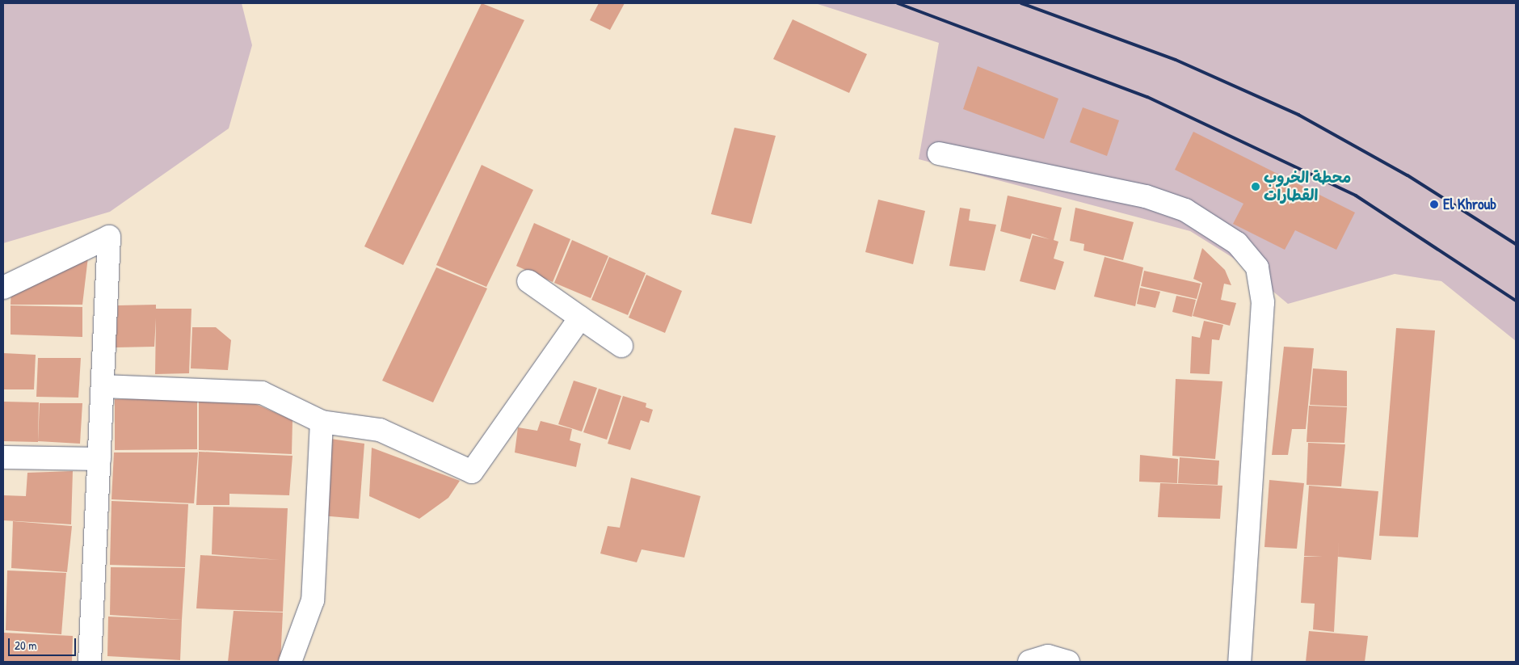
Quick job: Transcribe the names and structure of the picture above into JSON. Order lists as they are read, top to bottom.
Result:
{
  "places": ["محطة الخروب القطارات", "El Khroub"],
  "scale_bar": "20 m"
}
